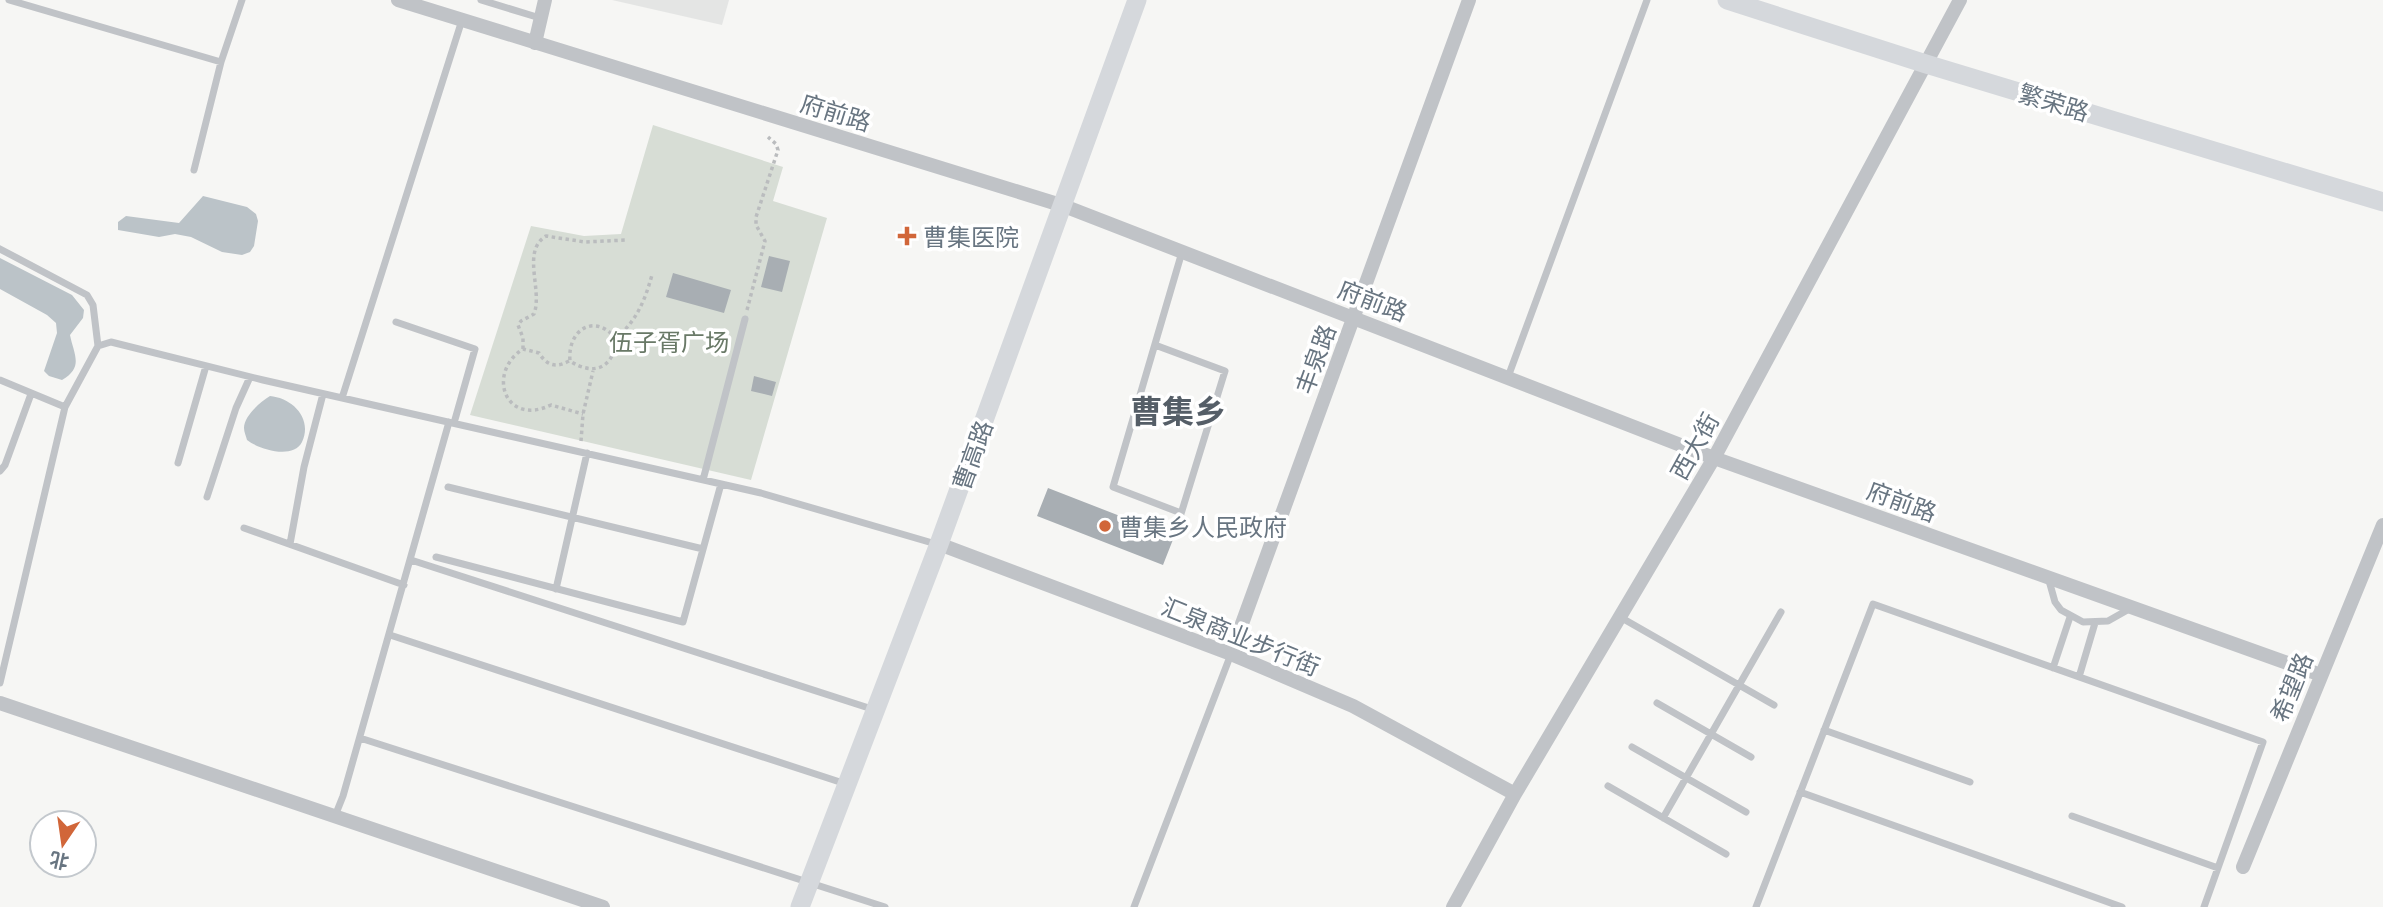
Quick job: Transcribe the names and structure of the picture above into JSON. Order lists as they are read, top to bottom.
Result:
{
  "streets": {
    "street": [
      "繁荣路",
      "府前路",
      "丰泉路",
      "西大街",
      "曹高路",
      "汇泉商业步行街",
      "希望路"
    ]
  },
  "crossings": [
    ["繁荣路", "西大街"],
    ["府前路", "丰泉路"],
    ["府前路", "西大街"],
    ["府前路", "曹高路"],
    ["府前路", "希望路"],
    ["丰泉路", "汇泉商业步行街"],
    ["西大街", "汇泉商业步行街"],
    ["曹高路", "汇泉商业步行街"]
  ],
  "districts": ["曹集乡"],
  "parks": ["伍子胥广场"],
  "places": {
    "health": ["曹集医院"],
    "other": ["曹集乡人民政府"]
  },
  "north": "bottom"
}
